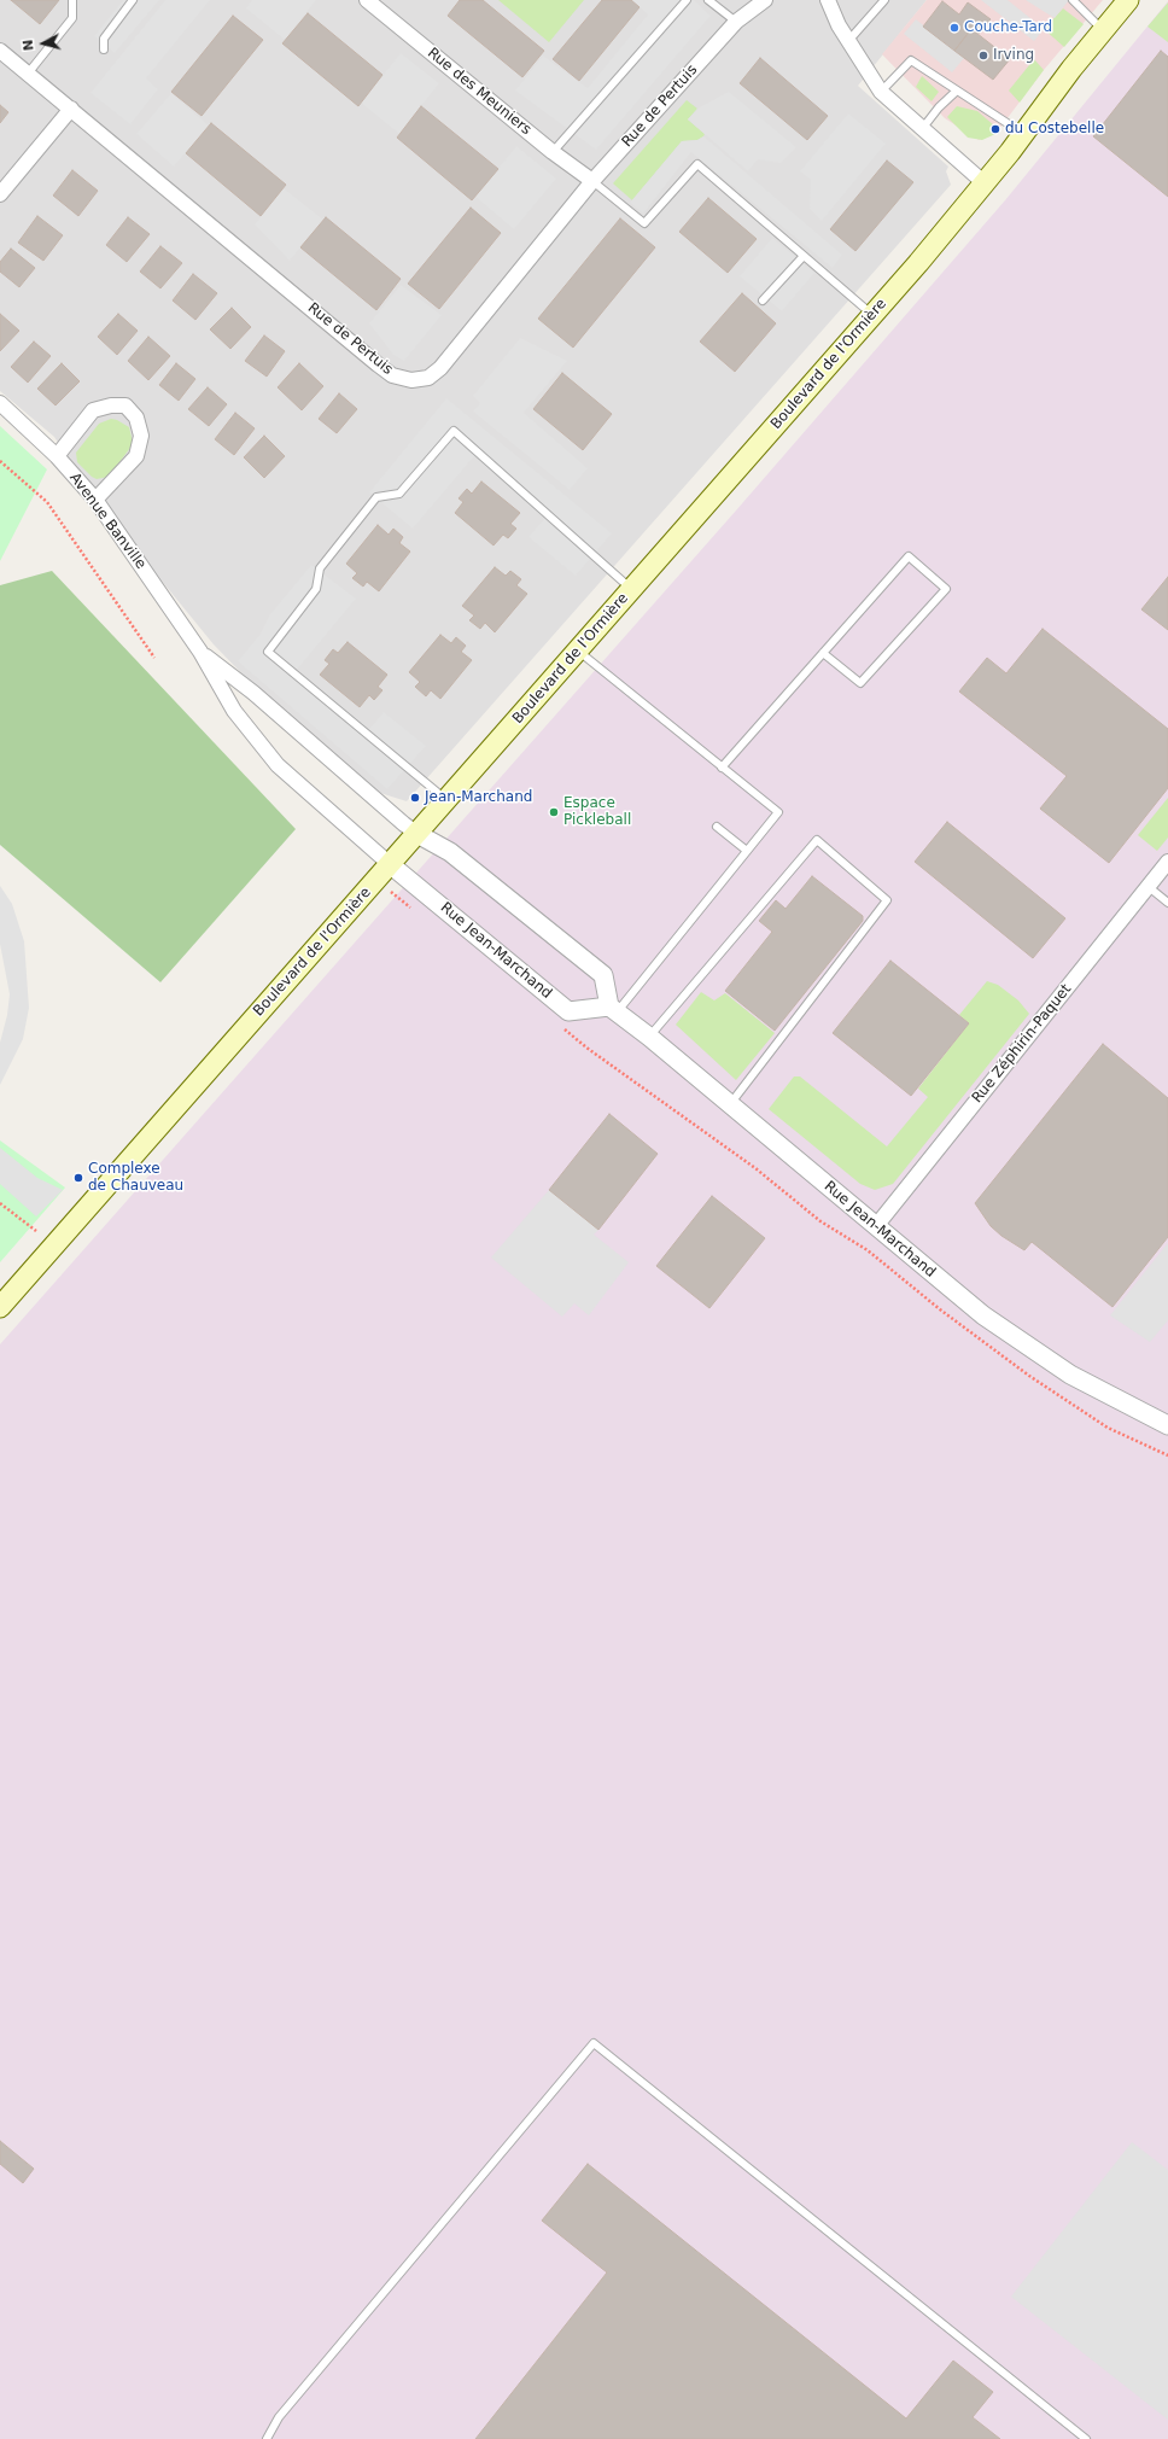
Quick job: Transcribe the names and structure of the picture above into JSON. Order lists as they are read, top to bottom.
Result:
{
  "streets": {
    "main road": ["Boulevard de l'Ormière"],
    "street": [
      "Rue des Meuniers",
      "Rue de Pertuis",
      "Avenue Banville",
      "Rue Jean-Marchand",
      "Rue Zéphirin-Paquet"
    ]
  },
  "crossings": [
    ["Rue des Meuniers", "Rue de Pertuis"],
    ["Boulevard de l'Ormière", "Avenue Banville"],
    ["Boulevard de l'Ormière", "Rue Jean-Marchand"],
    ["Avenue Banville", "Rue Jean-Marchand"],
    ["Rue Jean-Marchand", "Rue Zéphirin-Paquet"]
  ],
  "places": [
    "Couche-Tard",
    "Irving",
    "du Costebelle",
    "Jean-Marchand",
    "Espace Pickleball",
    "Complexe de Chauveau"
  ],
  "north": "left"
}
